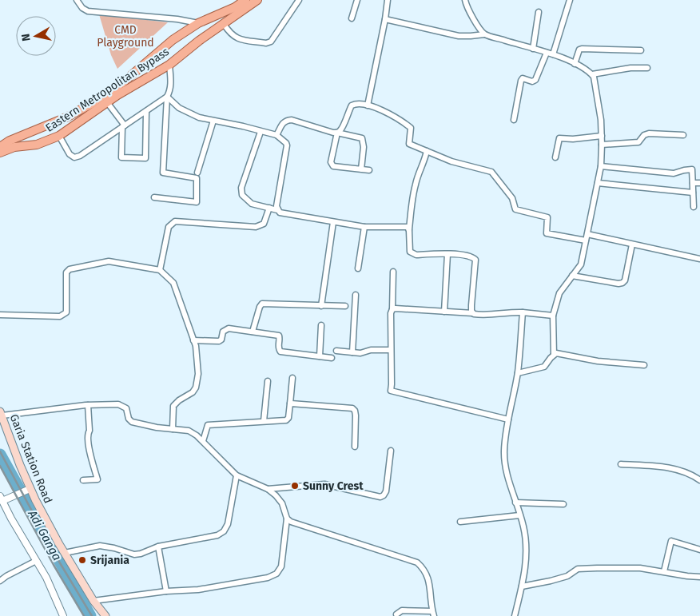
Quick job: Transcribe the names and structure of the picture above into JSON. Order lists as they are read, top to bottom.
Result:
{
  "streets": {
    "main road": ["Eastern Metropolitan Bypass", "Garia Station Road"]
  },
  "water": ["Adi Ganga"],
  "parks": ["CMD Playground"],
  "places": ["Sunny Crest", "Srijania"],
  "north": "left"
}
